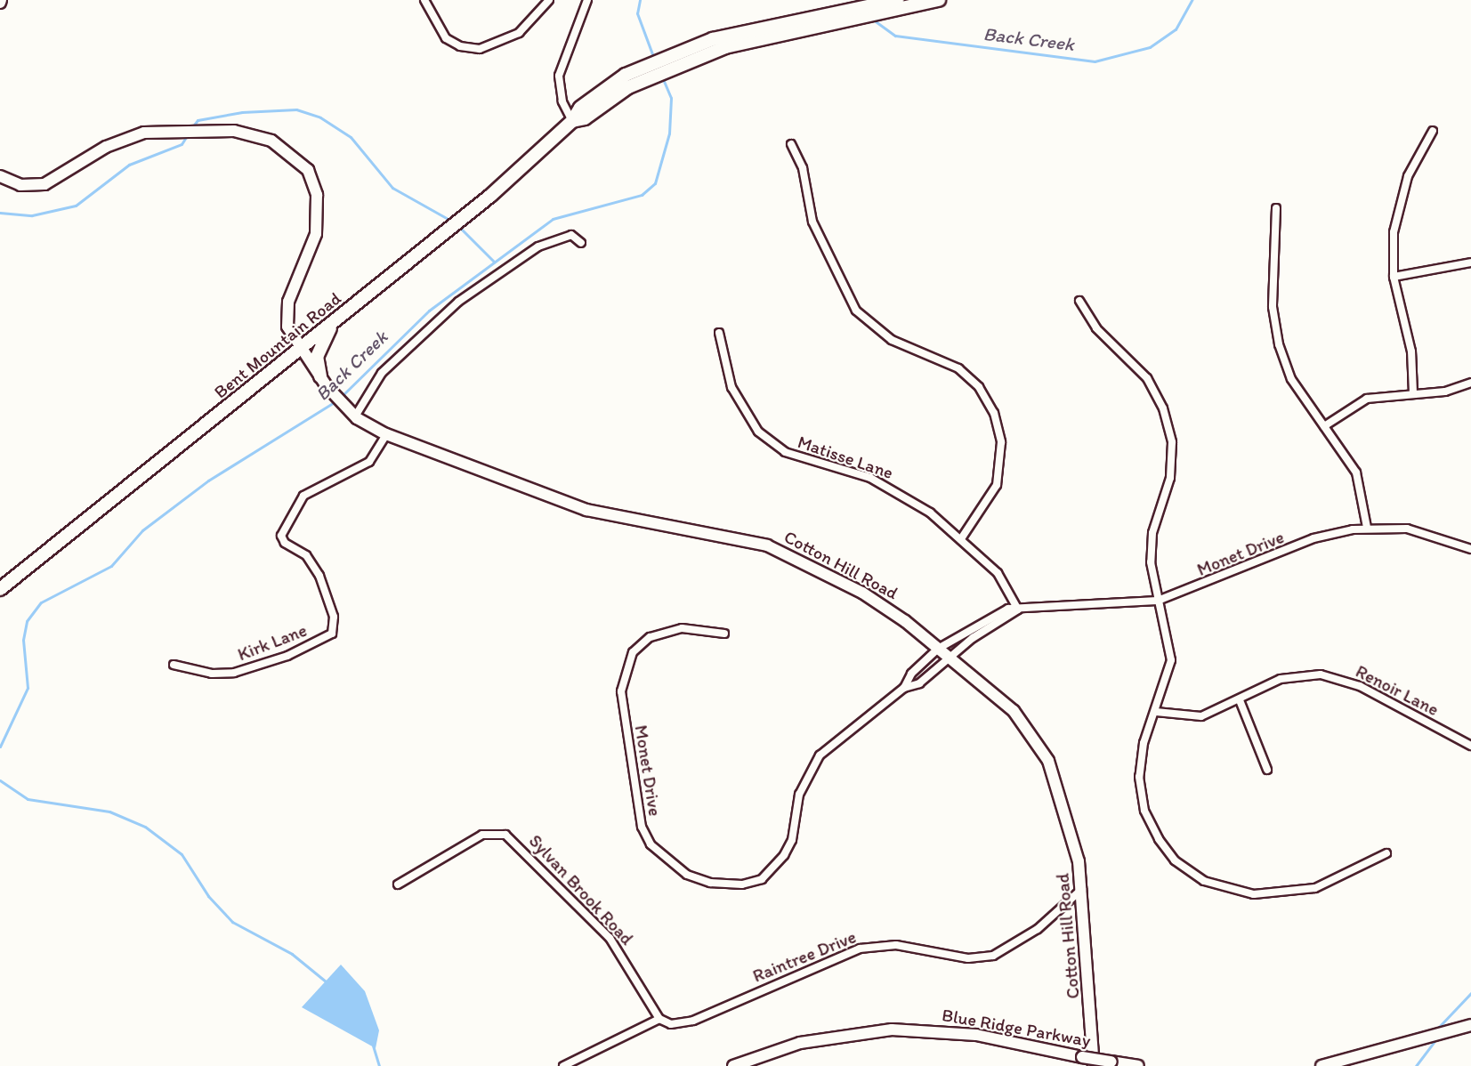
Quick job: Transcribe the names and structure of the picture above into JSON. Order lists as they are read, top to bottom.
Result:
{
  "streets": {
    "main road": ["Bent Mountain Road"],
    "street": [
      "Matisse Lane",
      "Monet Drive",
      "Cotton Hill Road",
      "Kirk Lane",
      "Renoir Lane",
      "Sylvan Brook Road",
      "Raintree Drive",
      "Blue Ridge Parkway"
    ]
  },
  "crossings": [
    ["Bent Mountain Road", "Cotton Hill Road"],
    ["Matisse Lane", "Monet Drive"],
    ["Monet Drive", "Cotton Hill Road"],
    ["Cotton Hill Road", "Kirk Lane"],
    ["Cotton Hill Road", "Raintree Drive"],
    ["Sylvan Brook Road", "Raintree Drive"]
  ],
  "water": ["Back Creek"]
}
